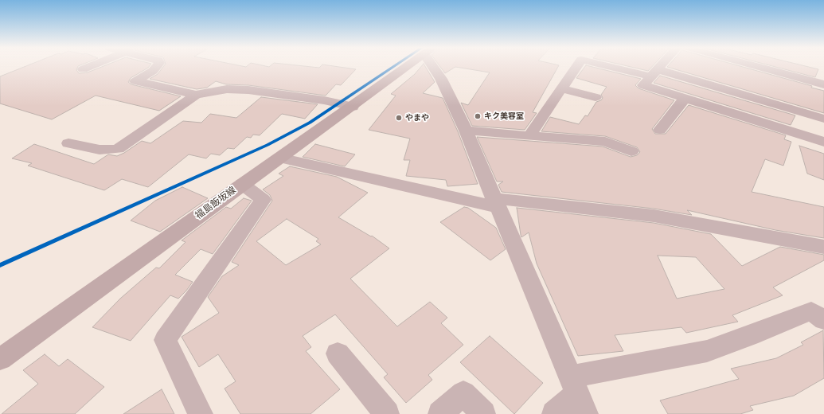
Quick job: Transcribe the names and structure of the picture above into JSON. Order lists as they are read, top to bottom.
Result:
{
  "streets": {
    "main road": ["福島飯坂線"]
  },
  "places": ["キク美容室", "やまや"]
}
